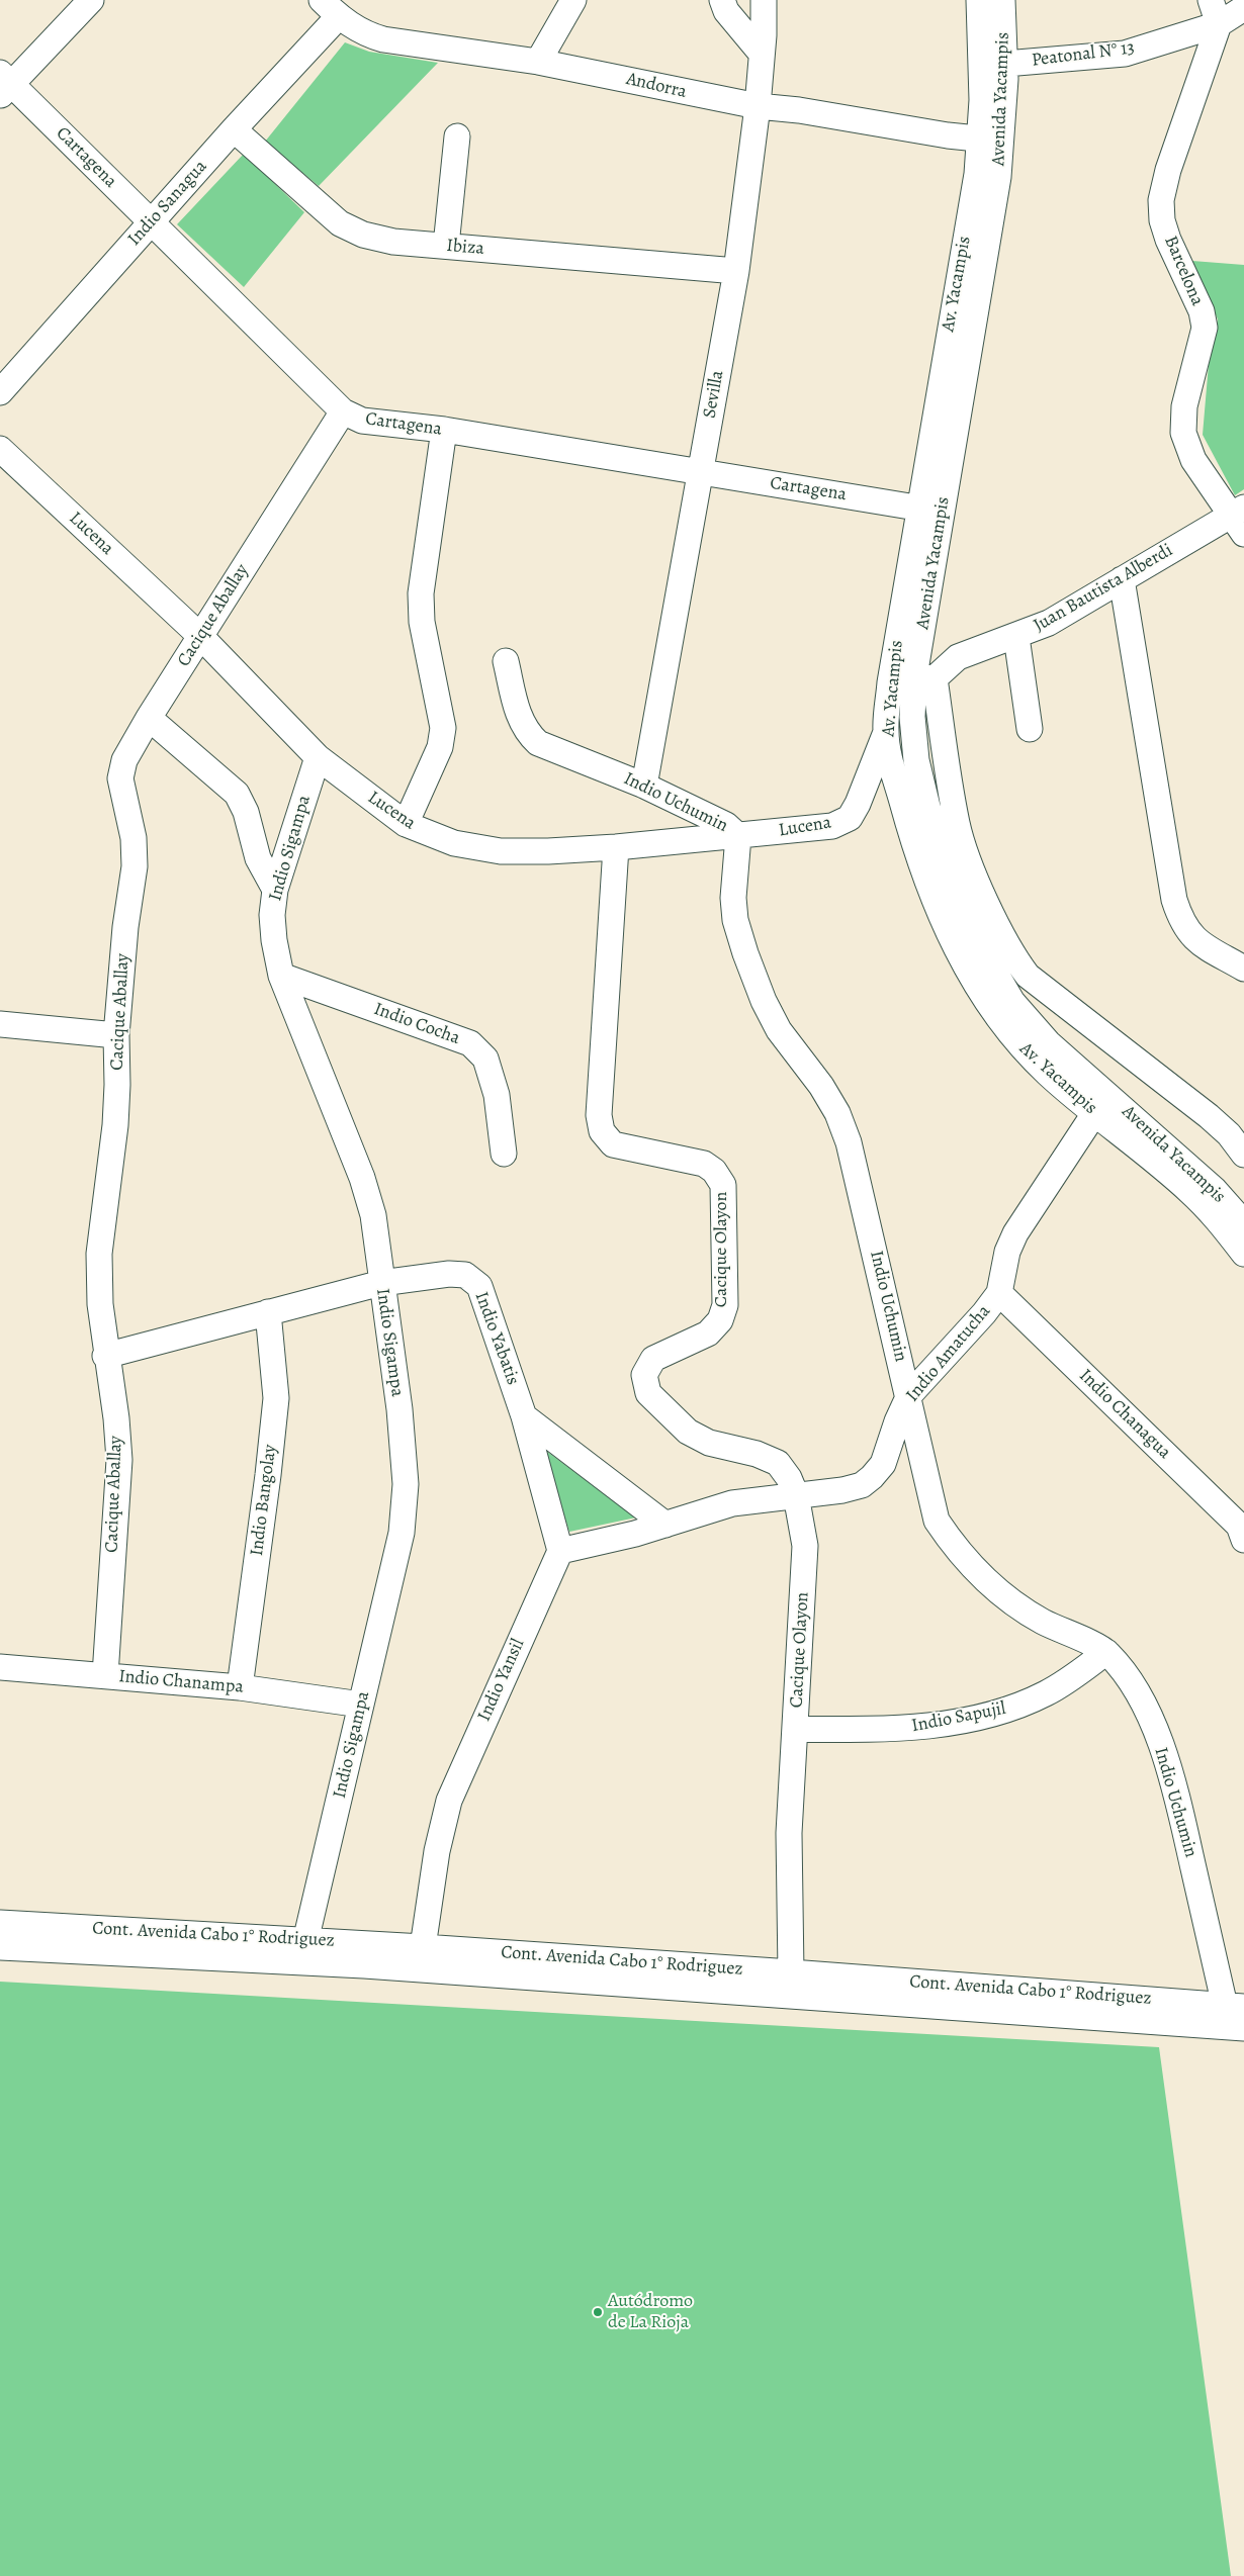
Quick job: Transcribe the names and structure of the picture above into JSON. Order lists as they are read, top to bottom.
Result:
{
  "streets": {
    "street": [
      "Peatonal N° 13",
      "Andorra",
      "Avenida Yacampis",
      "Cartagena",
      "Indio Sanagua",
      "Ibiza",
      "Barcelona",
      "Av. Yacampis",
      "Sevilla",
      "Lucena",
      "Juan Bautista Alberdi",
      "Cacique Aballay",
      "Indio Uchumin",
      "Indio Sigampa",
      "Indio Cocha",
      "Cacique Olayon",
      "Indio Yabatis",
      "Indio Amatucha",
      "Indio Chanagua",
      "Indio Bangolay",
      "Indio Yansil",
      "Indio Chanampa",
      "Indio Sapujil",
      "Cont. Avenida Cabo 1° Rodriguez"
    ]
  },
  "crossings": [
    ["Peatonal N° 13", "Avenida Yacampis"],
    ["Peatonal N° 13", "Barcelona"],
    ["Andorra", "Avenida Yacampis"],
    ["Andorra", "Indio Sanagua"],
    ["Andorra", "Av. Yacampis"],
    ["Andorra", "Sevilla"],
    ["Avenida Yacampis", "Cartagena"],
    ["Avenida Yacampis", "Av. Yacampis"],
    ["Avenida Yacampis", "Juan Bautista Alberdi"],
    ["Cartagena", "Indio Sanagua"],
    ["Cartagena", "Av. Yacampis"],
    ["Cartagena", "Sevilla"],
    ["Cartagena", "Cacique Aballay"],
    ["Indio Sanagua", "Ibiza"],
    ["Ibiza", "Sevilla"],
    ["Barcelona", "Juan Bautista Alberdi"],
    ["Av. Yacampis", "Lucena"],
    ["Av. Yacampis", "Indio Amatucha"],
    ["Sevilla", "Indio Uchumin"],
    ["Lucena", "Cacique Aballay"],
    ["Lucena", "Indio Uchumin"],
    ["Lucena", "Indio Sigampa"],
    ["Lucena", "Cacique Olayon"],
    ["Cacique Aballay", "Indio Yabatis"],
    ["Cacique Aballay", "Indio Chanampa"],
    ["Indio Uchumin", "Indio Amatucha"],
    ["Indio Uchumin", "Indio Sapujil"],
    ["Indio Uchumin", "Cont. Avenida Cabo 1° Rodriguez"],
    ["Indio Sigampa", "Indio Cocha"],
    ["Indio Sigampa", "Indio Yabatis"],
    ["Indio Sigampa", "Indio Chanampa"],
    ["Indio Sigampa", "Cont. Avenida Cabo 1° Rodriguez"],
    ["Cacique Olayon", "Indio Amatucha"],
    ["Cacique Olayon", "Indio Sapujil"],
    ["Cacique Olayon", "Cont. Avenida Cabo 1° Rodriguez"],
    ["Indio Yabatis", "Indio Bangolay"],
    ["Indio Amatucha", "Indio Chanagua"],
    ["Indio Amatucha", "Indio Yansil"],
    ["Indio Bangolay", "Indio Chanampa"],
    ["Indio Yansil", "Cont. Avenida Cabo 1° Rodriguez"]
  ],
  "places": ["Autódromo de La Rioja"]
}
